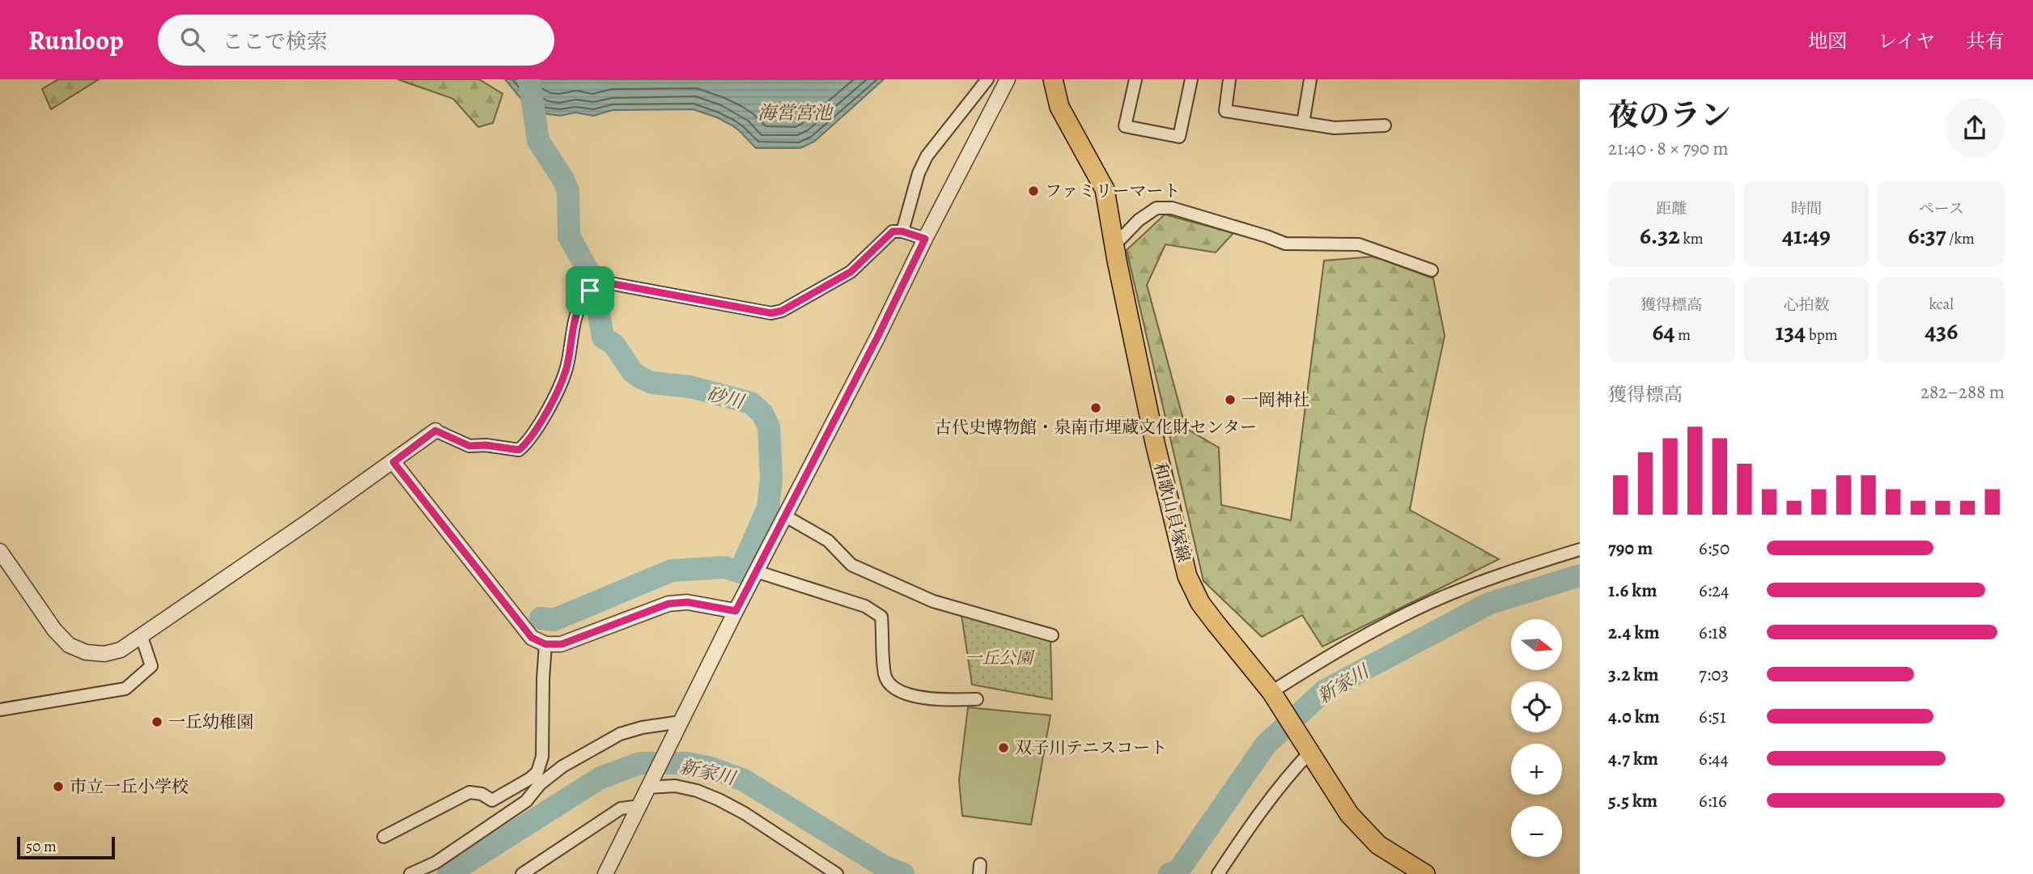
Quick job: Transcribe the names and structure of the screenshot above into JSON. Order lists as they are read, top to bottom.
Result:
{
  "streets": {
    "main road": ["和歌山貝塚線"]
  },
  "water": ["海営宮池", "砂川", "新家川"],
  "parks": ["一丘公園"],
  "places": [
    "ファミリーマート",
    "一岡神社",
    "古代史博物館・泉南市埋蔵文化財センター",
    "一丘幼稚園",
    "双子川テニスコート",
    "市立一丘小学校"
  ],
  "scale_bar": "50 m",
  "north": "right",
  "page": {
    "header": "Runloop",
    "search": "ここで検索",
    "nav": ["地図", "レイヤ", "共有"],
    "heading": ["夜のラン", "21:40 · 8 × 790 m"],
    "stats": [
      ["距離", "6.32 km"],
      ["時間", "41:49"],
      ["ペース", "6:37 /km"],
      ["獲得標高", "64 m"],
      ["心拍数", "134 bpm"],
      ["kcal", "436"]
    ],
    "chart": ["獲得標高", "282–288 m"],
    "list": [
      {
        "name": "790 m",
        "note": "6:50"
      },
      {
        "name": "1.6 km",
        "note": "6:24"
      },
      {
        "name": "2.4 km",
        "note": "6:18"
      },
      {
        "name": "3.2 km",
        "note": "7:03"
      },
      {
        "name": "4.0 km",
        "note": "6:51"
      },
      {
        "name": "4.7 km",
        "note": "6:44"
      },
      {
        "name": "5.5 km",
        "note": "6:16"
      }
    ],
    "map_buttons": ["+", "−"],
    "scale": "50 m"
  }
}
